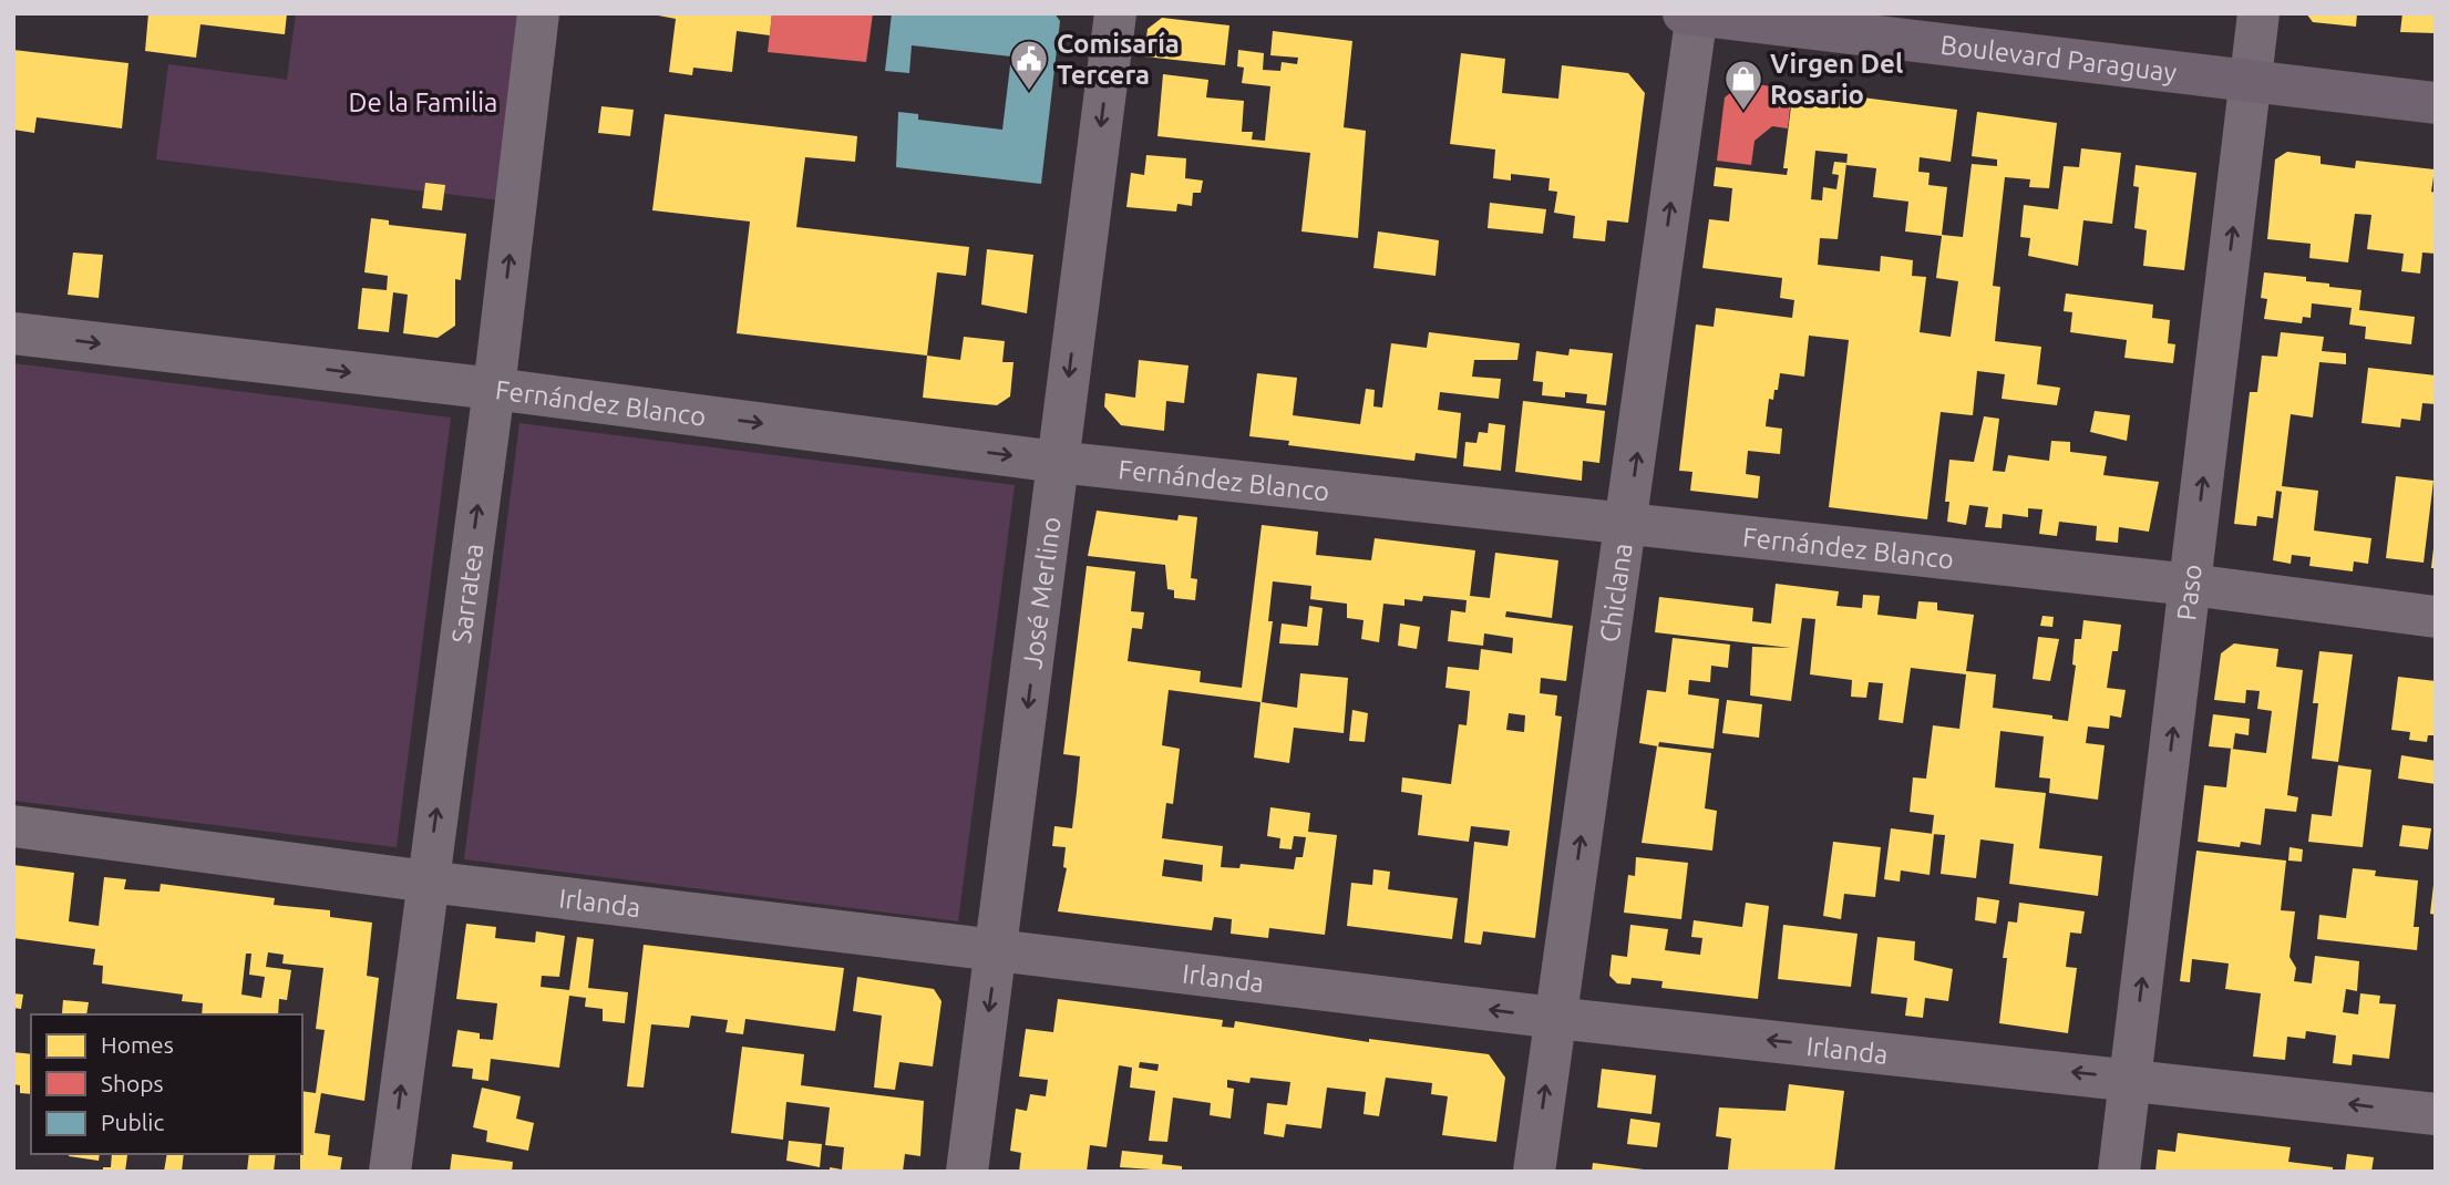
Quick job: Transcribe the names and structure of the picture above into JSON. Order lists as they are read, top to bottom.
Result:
{
  "streets": {
    "main road": ["Boulevard Paraguay"],
    "street": [
      "Fernández Blanco",
      "Sarratea",
      "José Merlino",
      "Chiclana",
      "Paso",
      "Irlanda"
    ]
  },
  "crossings": [
    ["Boulevard Paraguay", "Chiclana"],
    ["Boulevard Paraguay", "Paso"],
    ["Fernández Blanco", "Sarratea"],
    ["Fernández Blanco", "José Merlino"],
    ["Fernández Blanco", "Chiclana"],
    ["Fernández Blanco", "Paso"],
    ["Sarratea", "Irlanda"],
    ["José Merlino", "Irlanda"],
    ["Chiclana", "Irlanda"],
    ["Paso", "Irlanda"]
  ],
  "one_way": [
    "Fernández Blanco",
    "Sarratea",
    "José Merlino",
    "Chiclana",
    "Paso",
    "Irlanda"
  ],
  "parks": ["De la Familia"],
  "places": {
    "public building": ["Comisaría Tercera"],
    "shop": ["Virgen Del Rosario"]
  },
  "legend": ["Homes", "Shops", "Public"]
}
